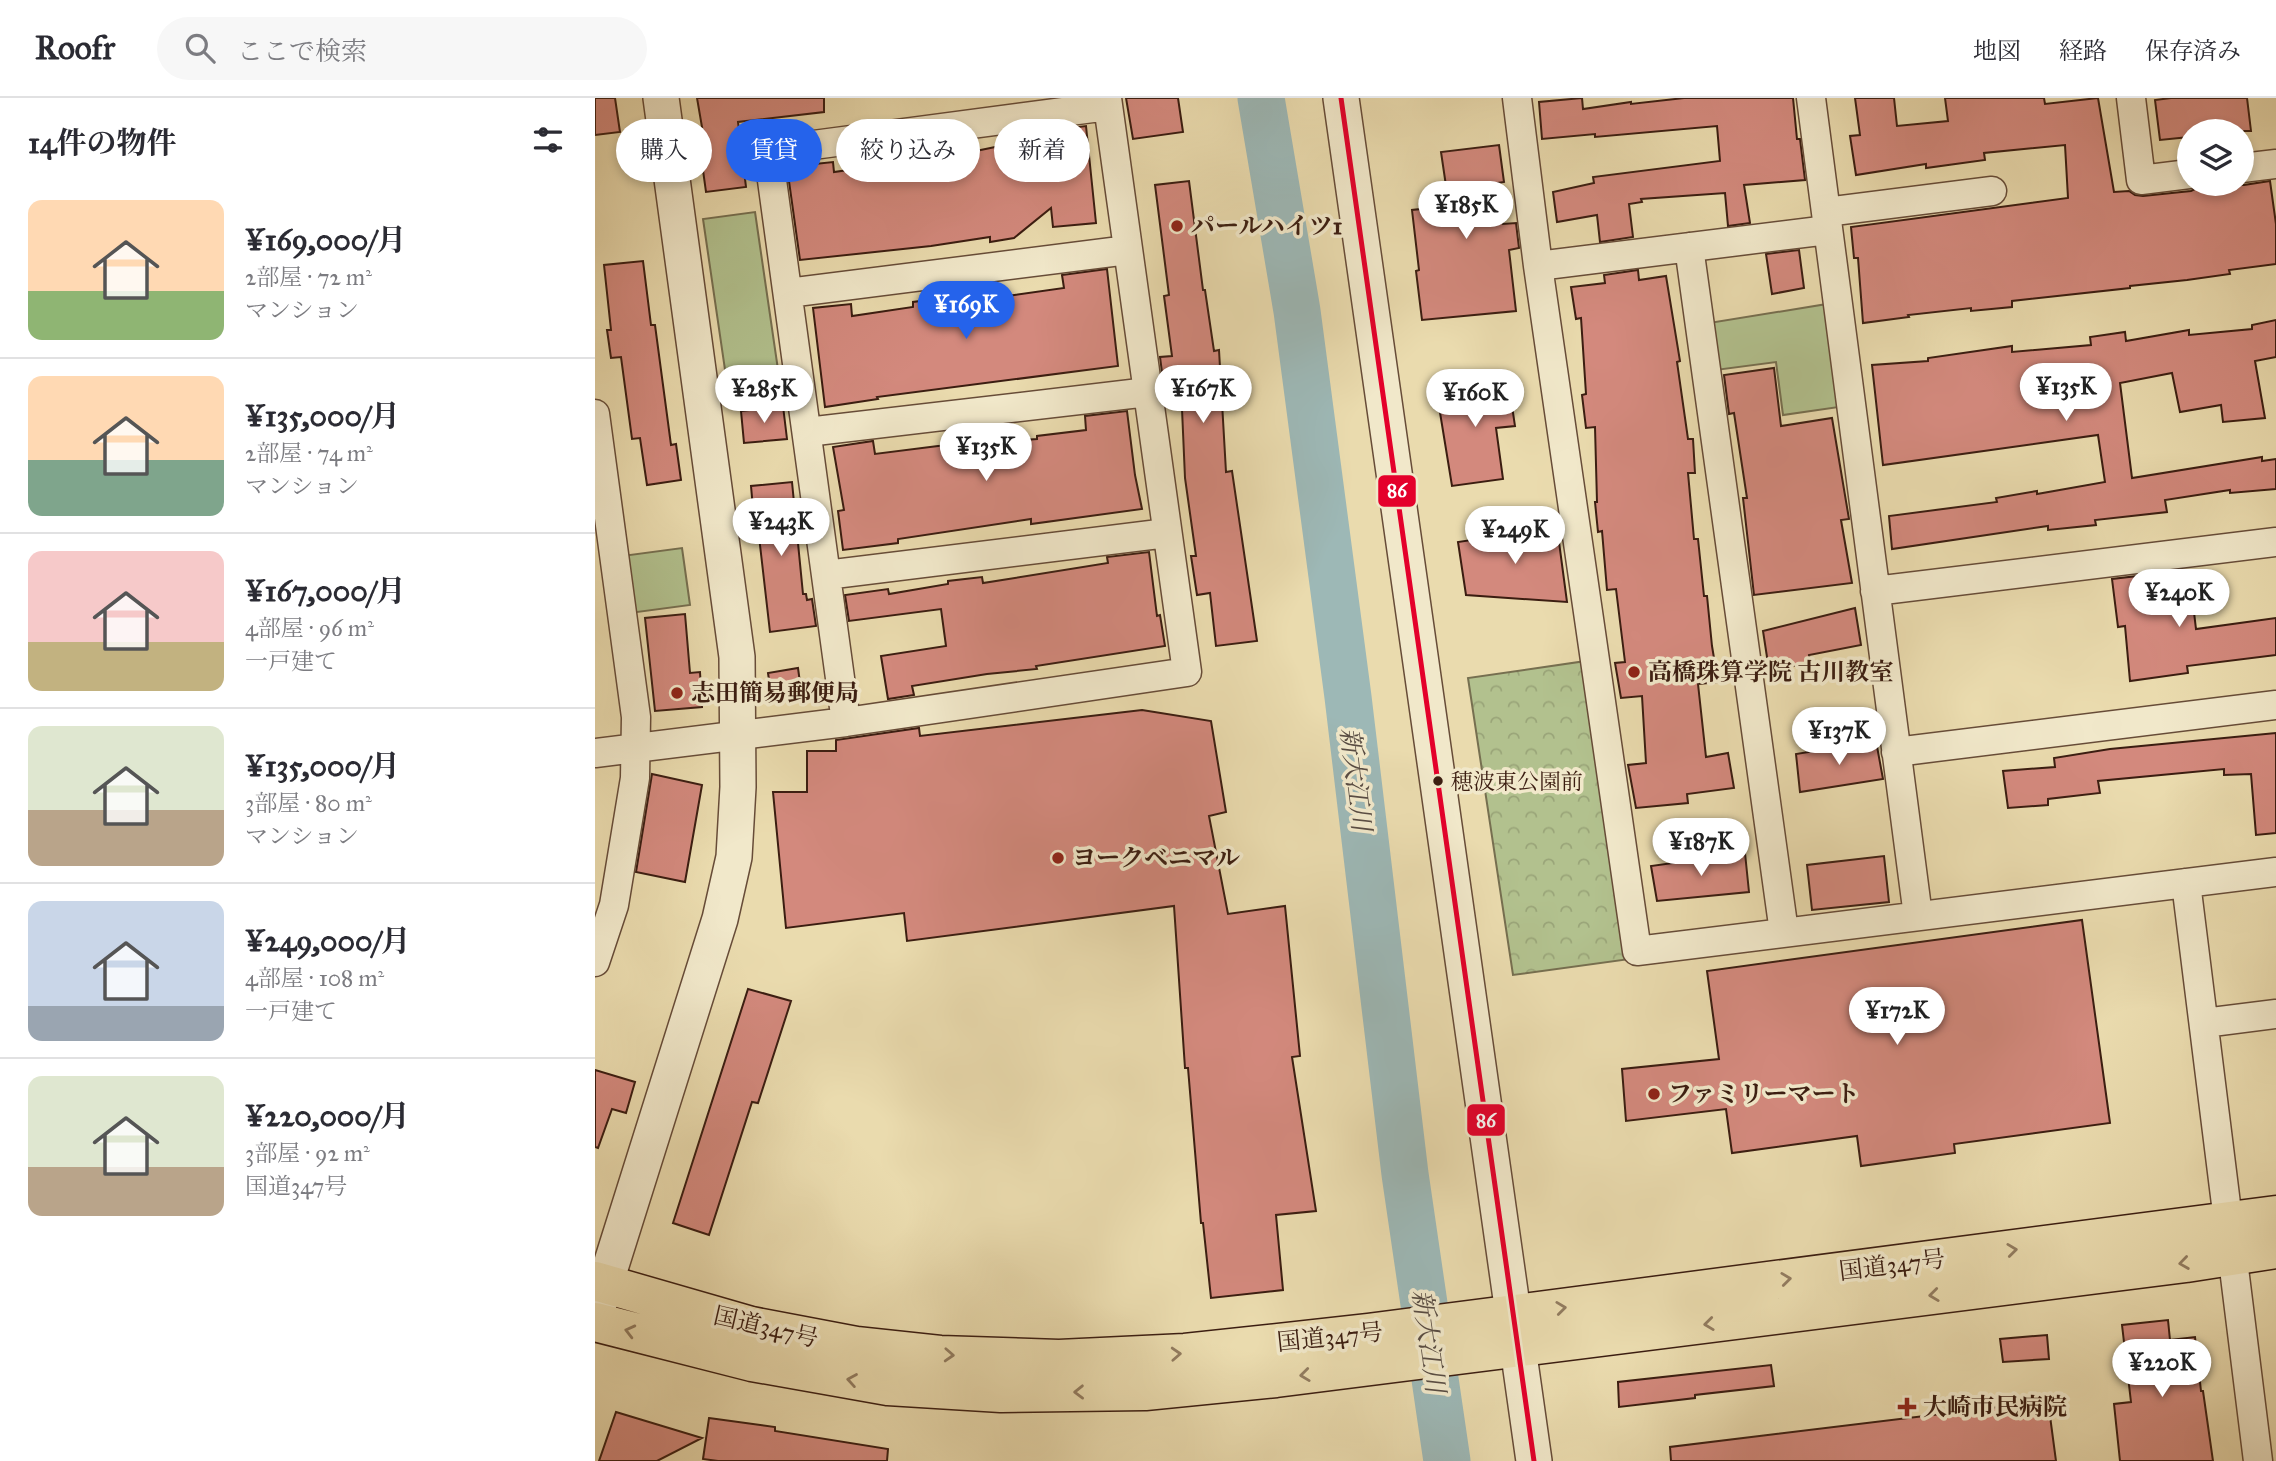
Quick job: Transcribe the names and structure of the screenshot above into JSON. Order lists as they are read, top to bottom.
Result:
{
  "streets": {
    "highway": ["国道347号"]
  },
  "water": ["新大江川"],
  "places": {
    "other": [
      "パールハイツ1",
      "高橋珠算学院 古川教室",
      "志田簡易郵便局",
      "穂波東公園前",
      "ヨークベニマル",
      "ファミリーマート"
    ],
    "health": ["大崎市民病院"]
  },
  "lines": ["transit line 86"],
  "page": {
    "header": "Roofr",
    "search": "ここで検索",
    "nav": ["地図", "経路", "保存済み"],
    "heading": "14件の物件",
    "chip": [
      "購入",
      "賃貸",
      "絞り込み",
      "新着"
    ],
    "price": [
      "¥185K",
      "¥169K",
      "¥135K",
      "¥285K",
      "¥167K",
      "¥160K",
      "¥135K",
      "¥243K",
      "¥249K",
      "¥240K",
      "¥137K",
      "¥187K",
      "¥172K",
      "¥220K"
    ],
    "list": [
      {
        "name": "¥169,000/月",
        "note": "2部屋 · 72 m² · マンション"
      },
      {
        "name": "¥135,000/月",
        "note": "2部屋 · 74 m² · マンション"
      },
      {
        "name": "¥167,000/月",
        "note": "4部屋 · 96 m² · 一戸建て"
      },
      {
        "name": "¥135,000/月",
        "note": "3部屋 · 80 m² · マンション"
      },
      {
        "name": "¥249,000/月",
        "note": "4部屋 · 108 m² · 一戸建て"
      },
      {
        "name": "¥220,000/月",
        "note": "3部屋 · 92 m² · 国道347号"
      }
    ]
  }
}
